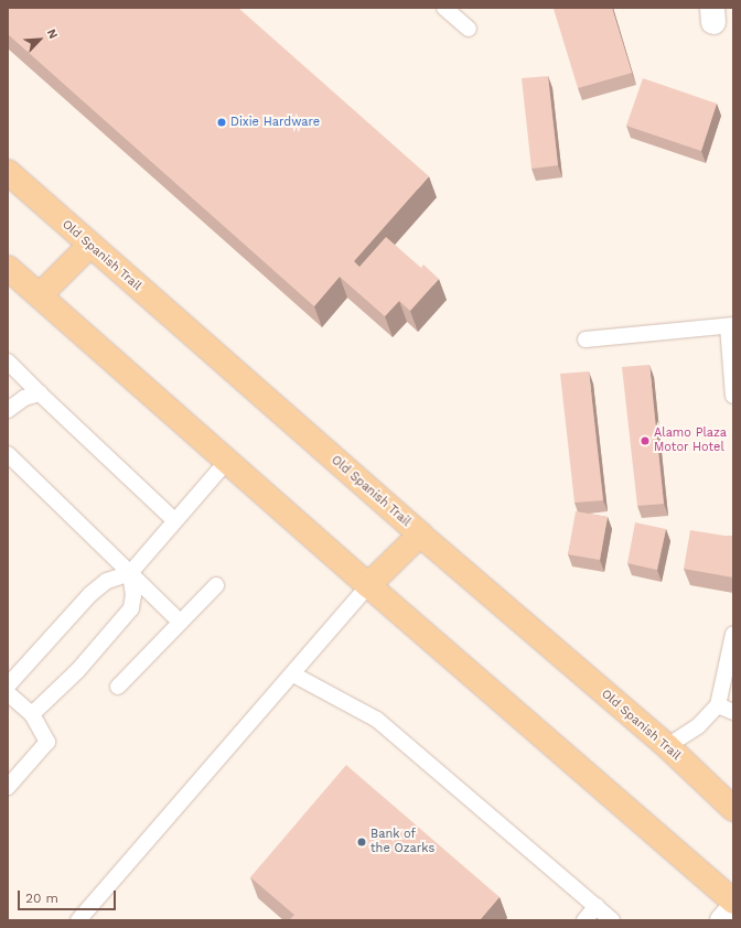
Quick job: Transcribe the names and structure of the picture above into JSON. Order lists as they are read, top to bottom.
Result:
{
  "streets": {
    "main road": ["Old Spanish Trail"]
  },
  "places": ["Dixie Hardware", "Alamo Plaza Motor Hotel", "Bank of the Ozarks"],
  "scale_bar": "20 m",
  "north": "top right"
}
